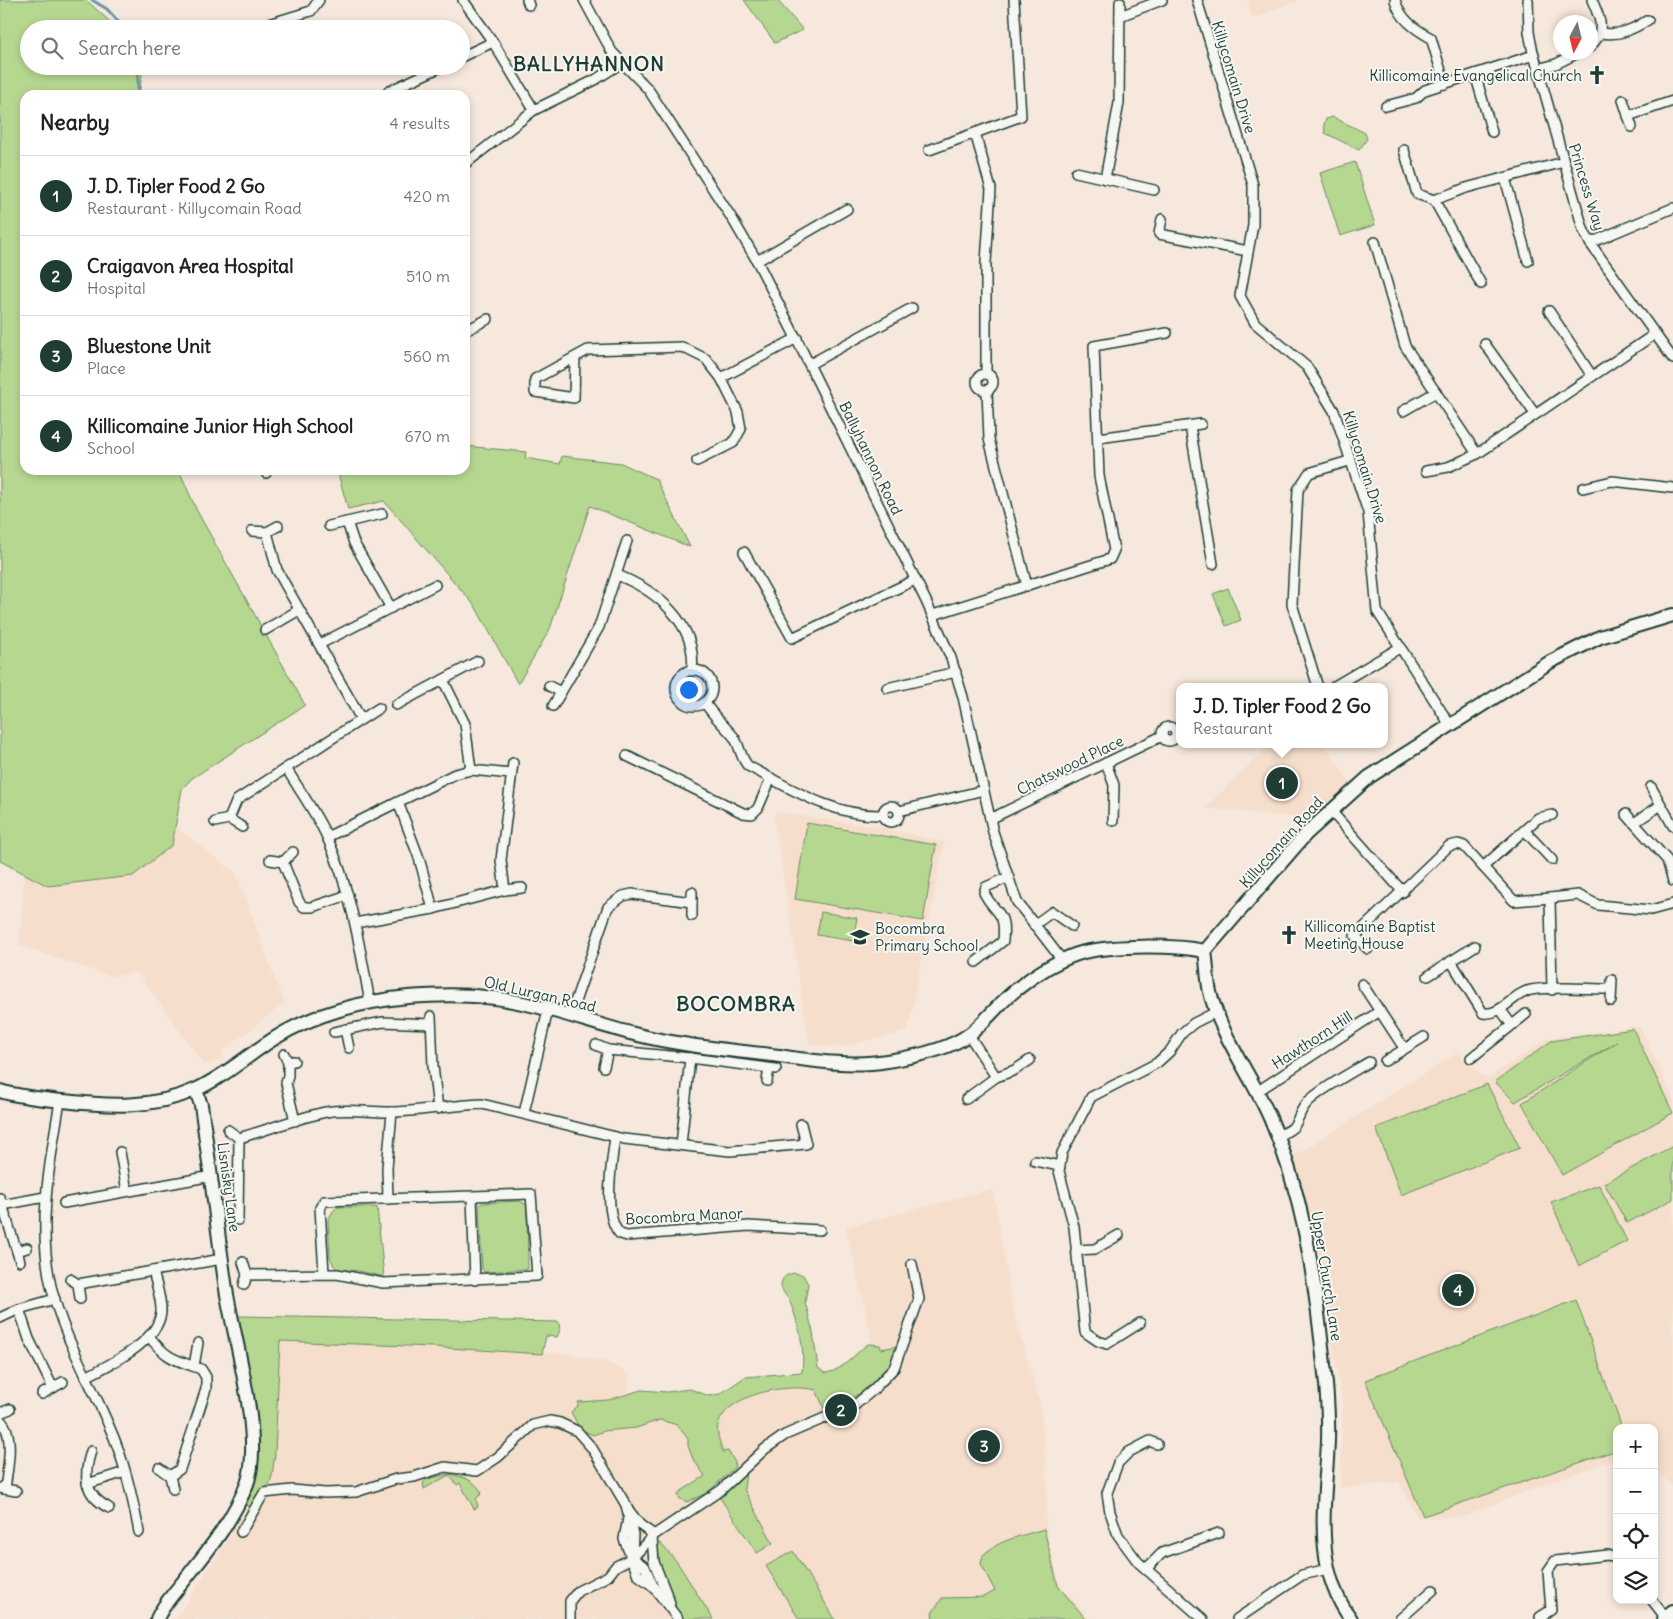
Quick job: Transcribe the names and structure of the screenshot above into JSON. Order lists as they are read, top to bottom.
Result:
{
  "streets": {
    "street": [
      "Killycomain Drive",
      "Princess Way",
      "Ballyhannon Road",
      "Chatswood Place",
      "Killycomain Road",
      "Old Lurgan Road",
      "Hawthorn Hill",
      "Lisnisky Lane",
      "Bocombra Manor",
      "Upper Church Lane"
    ]
  },
  "crossings": [
    ["Killycomain Drive", "Killycomain Road"],
    ["Ballyhannon Road", "Chatswood Place"],
    ["Killycomain Road", "Upper Church Lane"],
    ["Old Lurgan Road", "Lisnisky Lane"],
    ["Hawthorn Hill", "Upper Church Lane"]
  ],
  "districts": ["BALLYHANNON", "BOCOMBRA"],
  "places": {
    "church": ["Killicomaine Evangelical Church", "Killicomaine Baptist Meeting House"],
    "school or university": ["Bocombra Primary School"]
  },
  "north": "bottom",
  "page": {
    "search": "Search here",
    "heading": ["Nearby", "4 results"],
    "list": [
      {
        "mark": "1",
        "name": "J. D. Tipler Food 2 Go",
        "note": "Restaurant · Killycomain Road",
        "value": "420 m"
      },
      {
        "mark": "2",
        "name": "Craigavon Area Hospital",
        "note": "Hospital",
        "value": "510 m"
      },
      {
        "mark": "3",
        "name": "Bluestone Unit",
        "note": "Place",
        "value": "560 m"
      },
      {
        "mark": "4",
        "name": "Killicomaine Junior High School",
        "note": "School",
        "value": "670 m"
      }
    ],
    "popup": ["J. D. Tipler Food 2 Go", "Restaurant"],
    "pins": [
      "1",
      "4",
      "2",
      "3"
    ],
    "map_buttons": ["+", "−"]
  }
}
